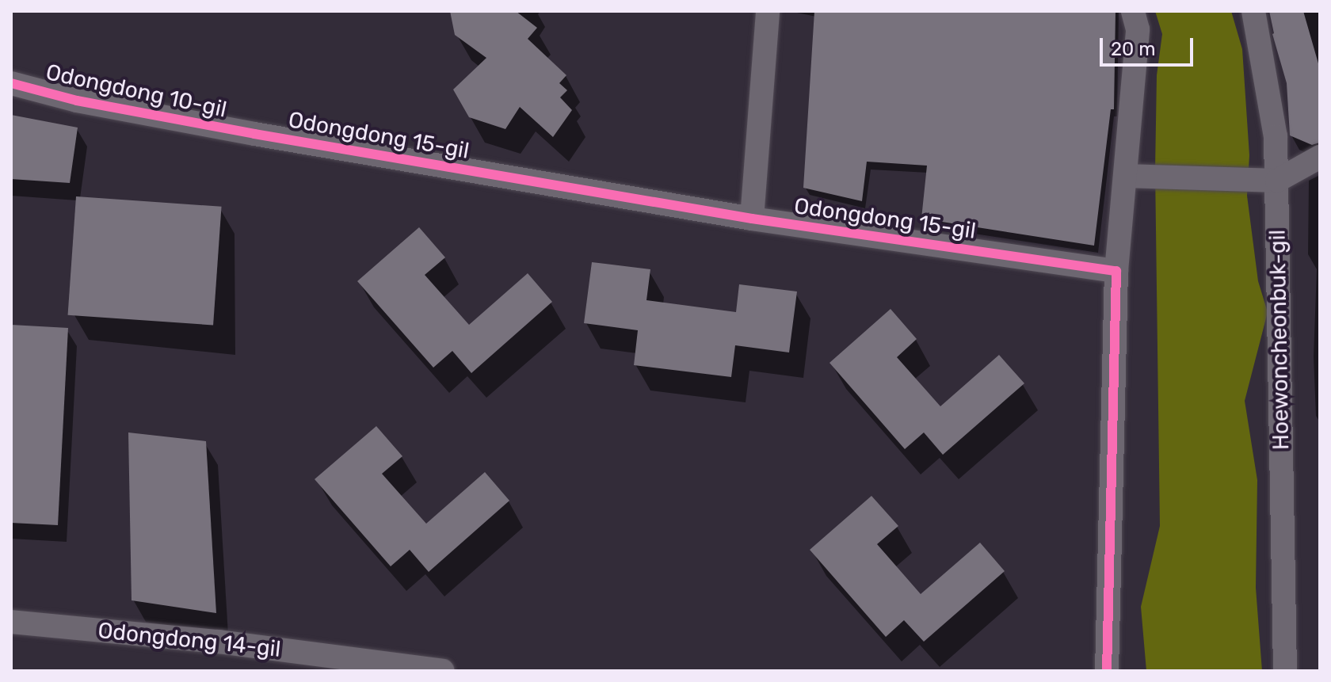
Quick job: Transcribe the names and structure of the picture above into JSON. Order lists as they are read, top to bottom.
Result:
{
  "streets": {
    "street": [
      "Odongdong 10-gil",
      "Odongdong 15-gil",
      "Hoewoncheonbuk-gil",
      "Odongdong 14-gil"
    ]
  },
  "crossings": [
    ["Odongdong 10-gil", "Odongdong 15-gil"]
  ],
  "scale_bar": "20 m"
}
